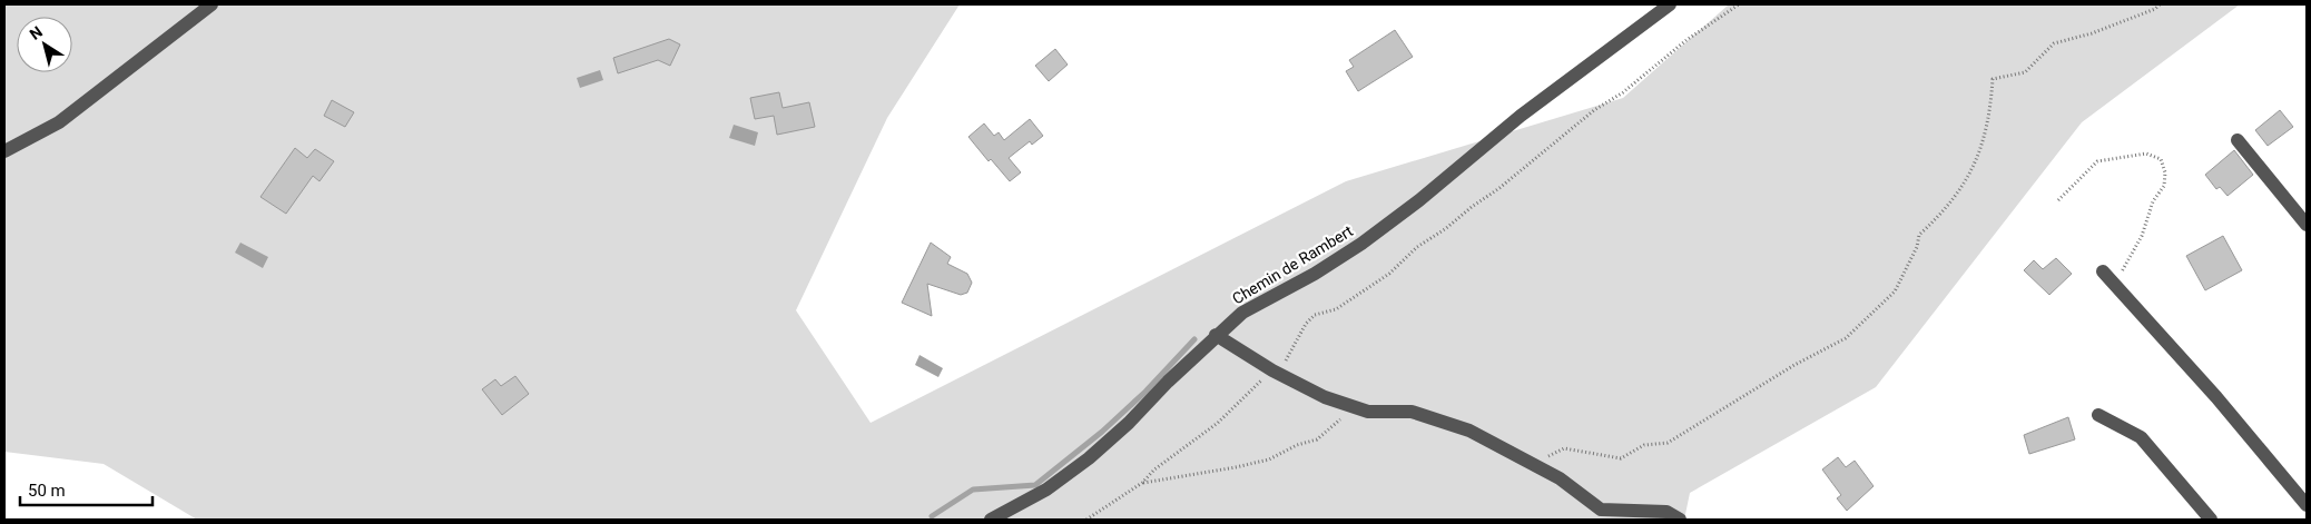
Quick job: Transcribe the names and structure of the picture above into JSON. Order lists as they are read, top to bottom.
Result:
{
  "streets": {
    "street": ["Chemin de Rambert"]
  },
  "scale_bar": "50 m",
  "north": "top left"
}
